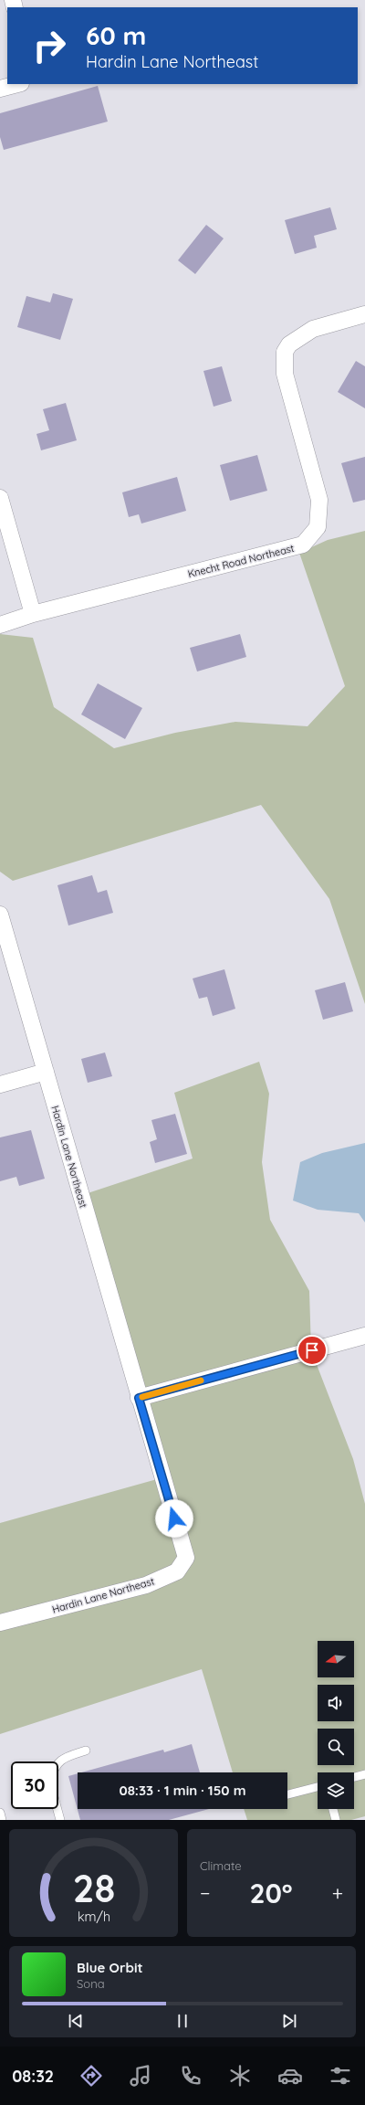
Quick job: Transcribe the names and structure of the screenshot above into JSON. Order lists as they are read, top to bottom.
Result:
{
  "streets": {
    "street": ["Knecht Road Northeast", "Hardin Lane Northeast"]
  },
  "north": "left",
  "page": {
    "turn": ["60 m", "Hardin Lane Northeast"],
    "limit": "30",
    "trip": "08:33 · 1 min · 150 m",
    "tile": "Climate",
    "heat": ["−", "20°", "+"],
    "song": ["Blue Orbit", "Sona"],
    "tabs": "08:32",
    "gauge": ["28", "km/h"]
  }
}
